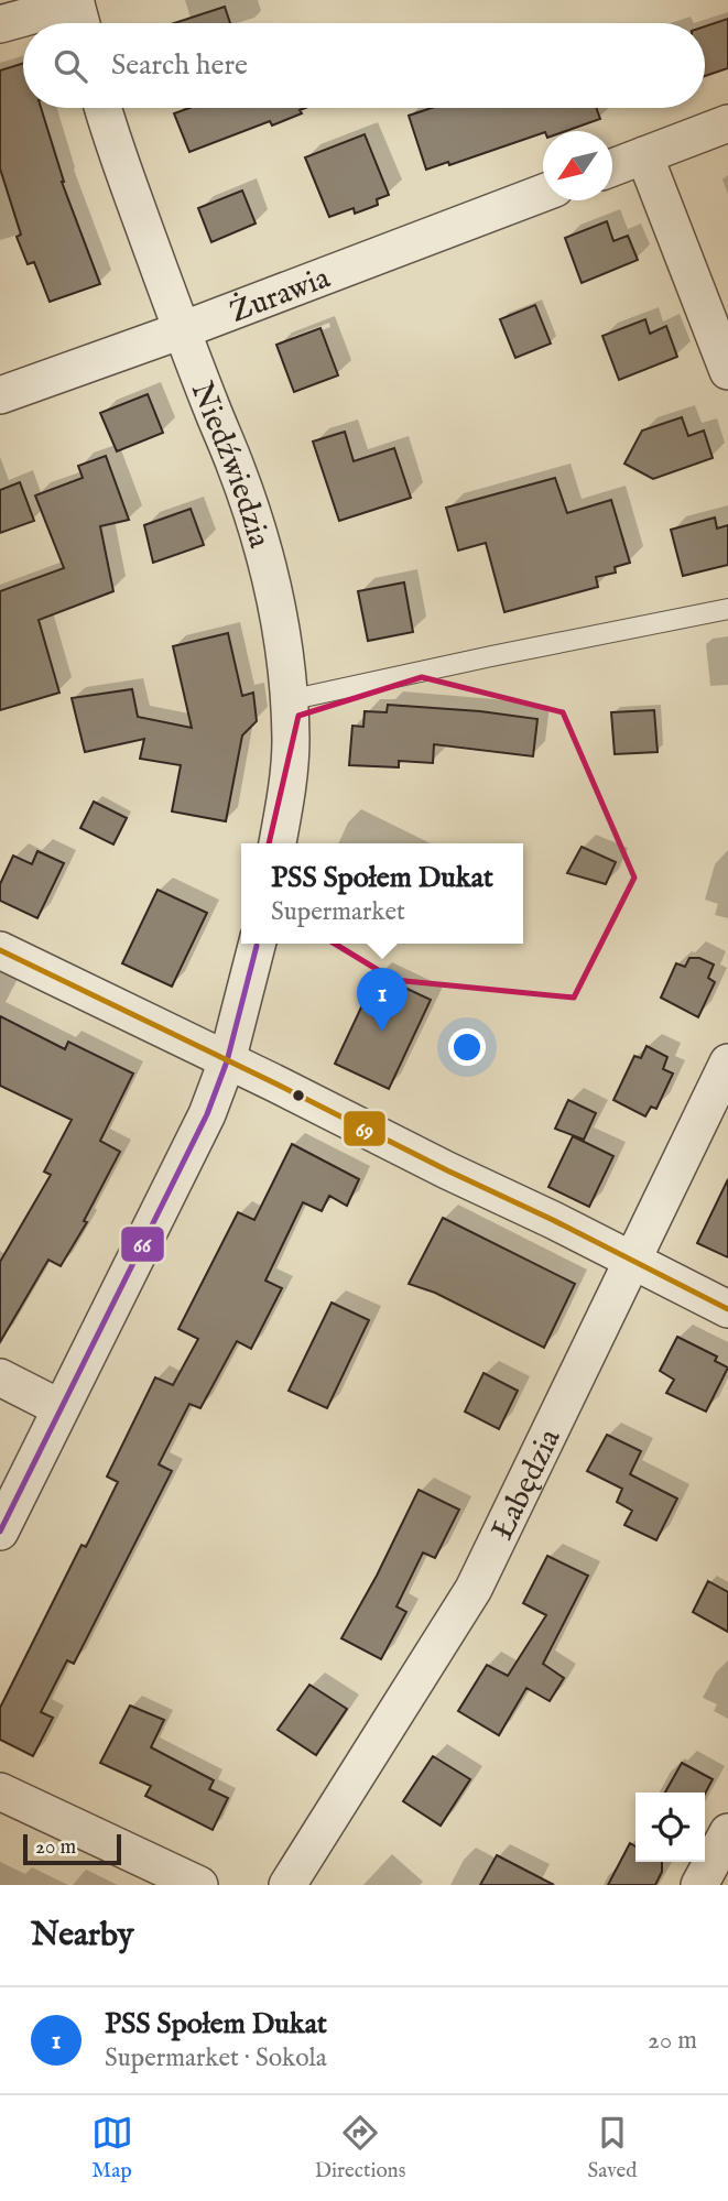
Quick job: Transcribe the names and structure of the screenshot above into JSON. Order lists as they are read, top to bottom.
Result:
{
  "streets": {
    "street": ["Żurawia", "Niedźwiedzia", "Łabędzia"]
  },
  "crossings": [
    ["Żurawia", "Niedźwiedzia"]
  ],
  "lines": ["transit line 66", "transit line 69"],
  "scale_bar": "20 m",
  "north": "bottom left",
  "page": {
    "search": "Search here",
    "popup": ["PSS Społem Dukat", "Supermarket"],
    "pins": "1",
    "scale": "20 m",
    "heading": "Nearby",
    "list": [
      {
        "mark": "1",
        "name": "PSS Społem Dukat",
        "note": "Supermarket · Sokola",
        "value": "20 m"
      }
    ],
    "nav": ["Map", "Directions", "Saved"]
  }
}
